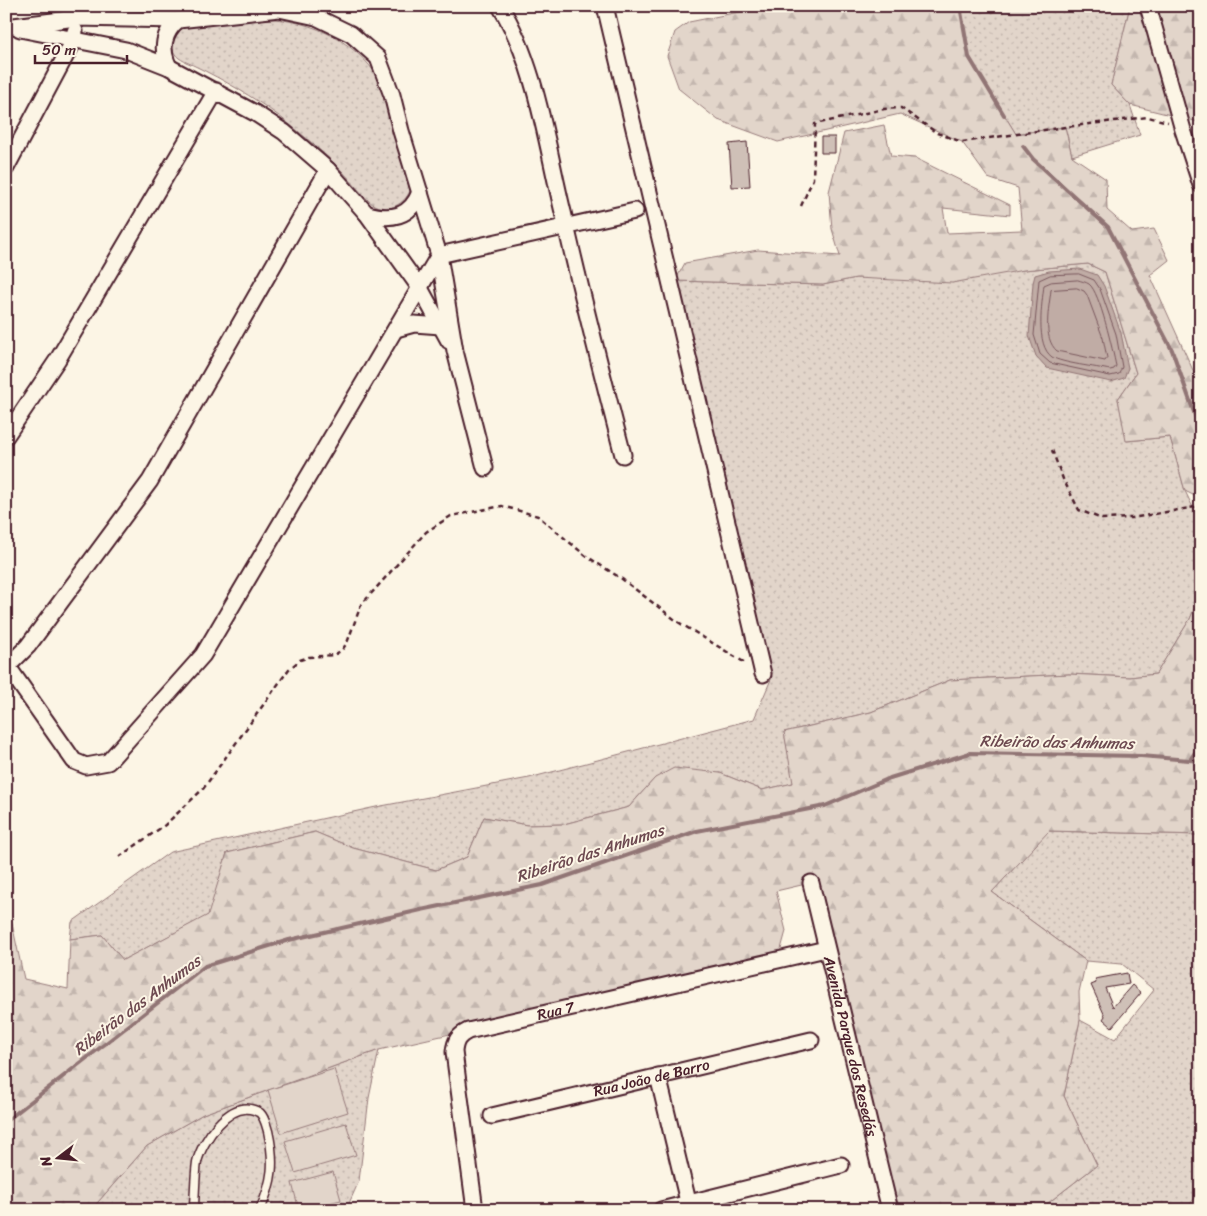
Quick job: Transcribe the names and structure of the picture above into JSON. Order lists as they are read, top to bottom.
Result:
{
  "streets": {
    "street": ["Rua 7", "Avenida Parque dos Resedás", "Rua João de Barro"]
  },
  "crossings": [
    ["Rua 7", "Avenida Parque dos Resedás"]
  ],
  "water": ["Ribeirão das Anhumas"],
  "scale_bar": "50 m",
  "north": "left"
}
